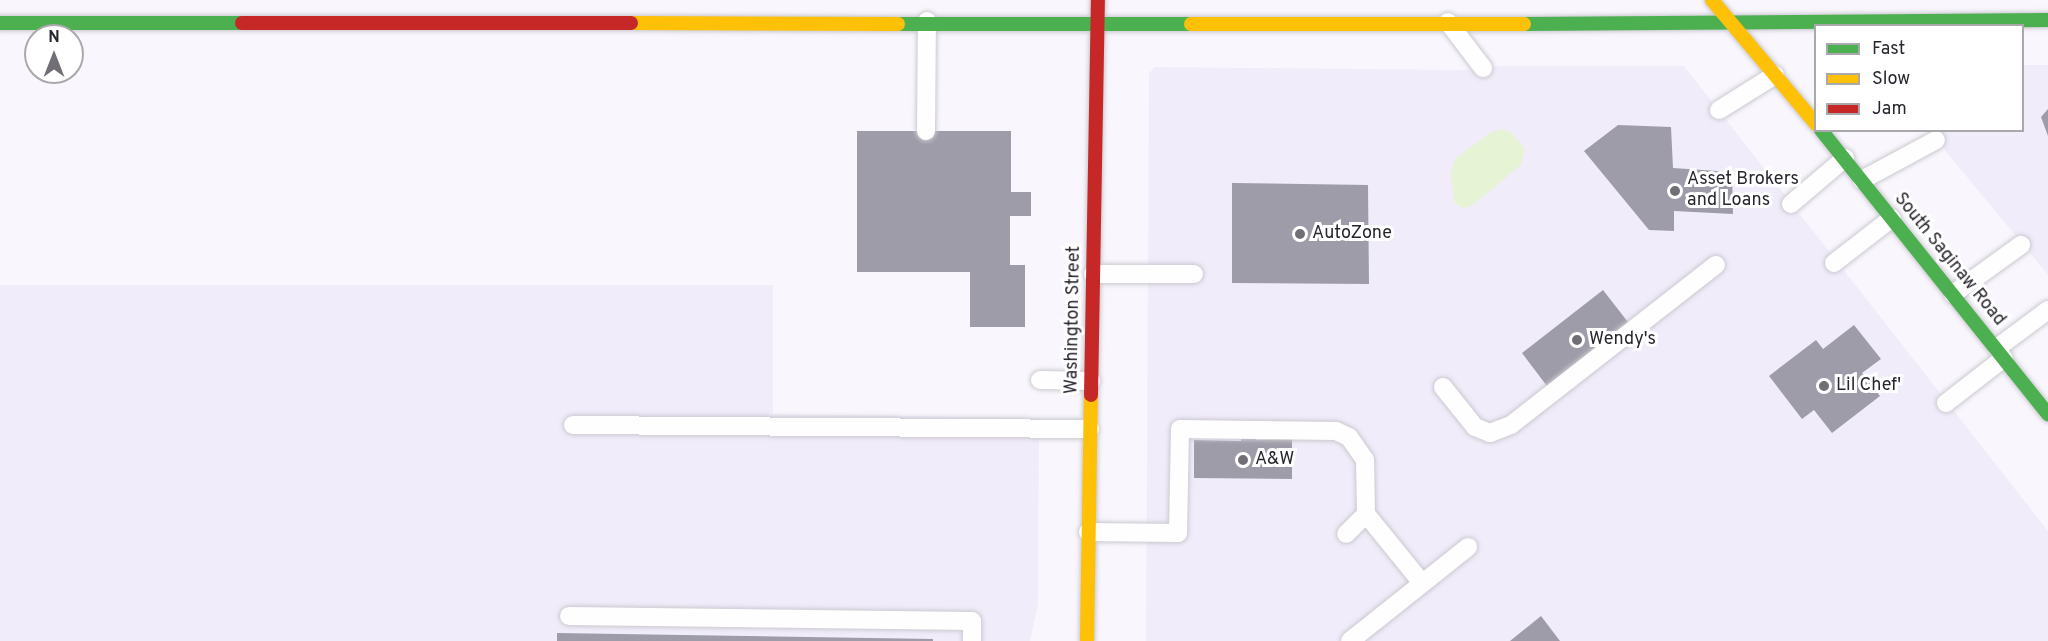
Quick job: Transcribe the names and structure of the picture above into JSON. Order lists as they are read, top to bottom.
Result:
{
  "streets": {
    "street": ["South Saginaw Road", "Washington Street"]
  },
  "places": [
    "Asset Brokers and Loans",
    "AutoZone",
    "Wendy's",
    "Lil Chef'",
    "A&W"
  ],
  "legend": ["Fast", "Slow", "Jam"],
  "north": "top"
}
